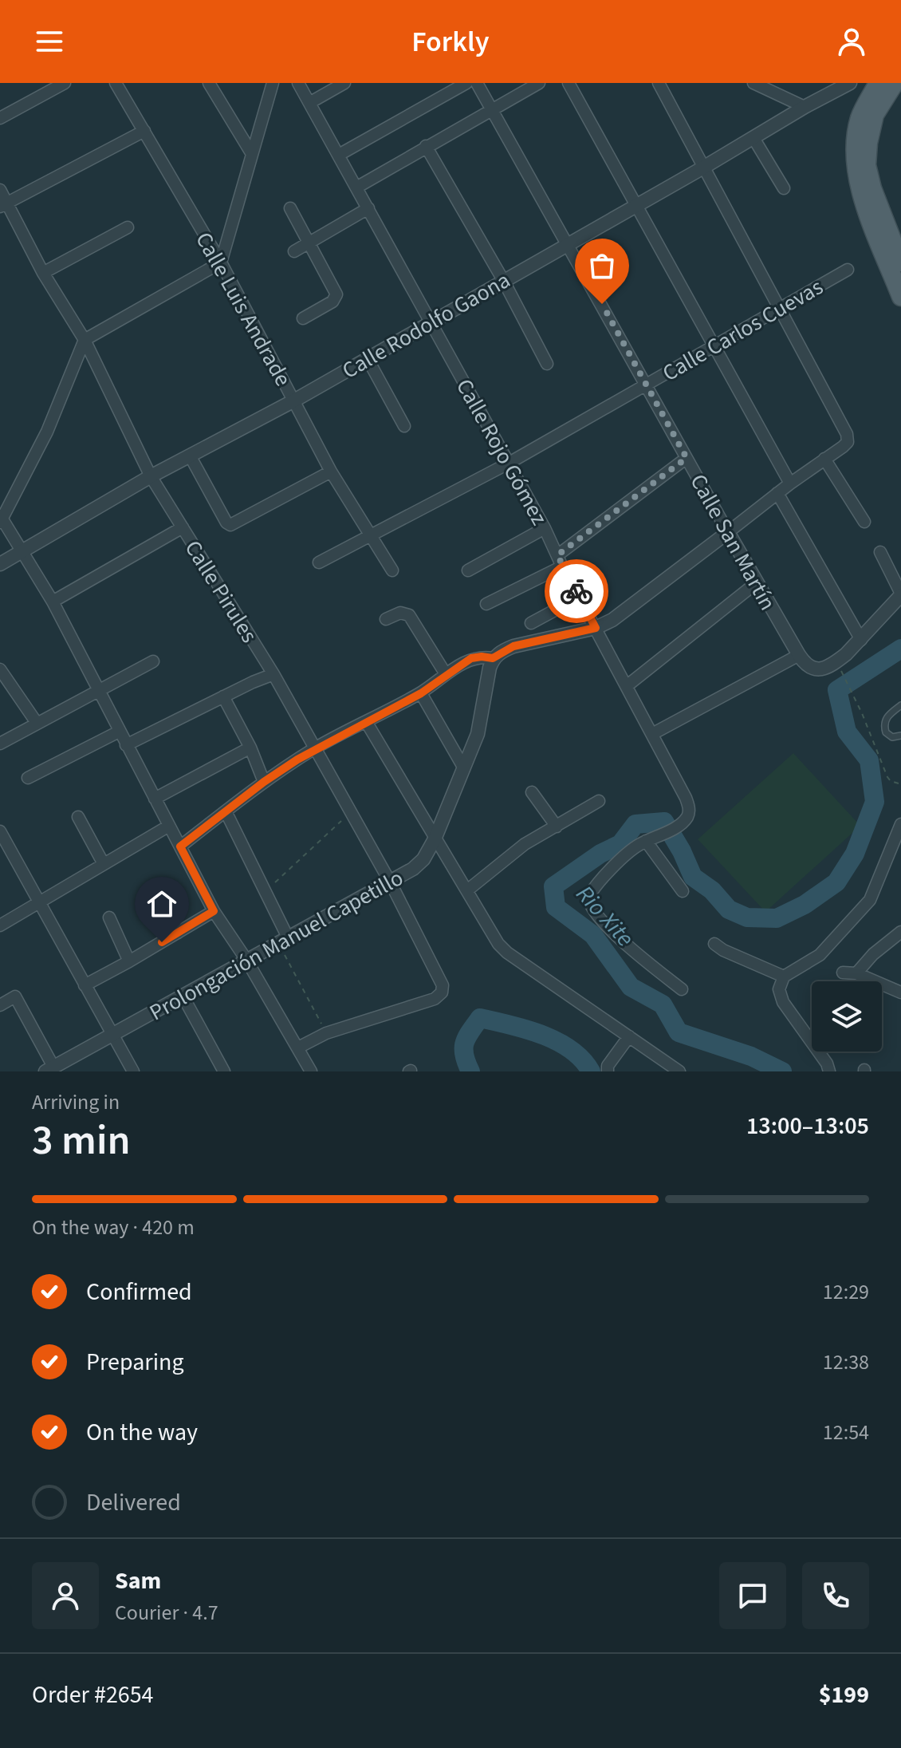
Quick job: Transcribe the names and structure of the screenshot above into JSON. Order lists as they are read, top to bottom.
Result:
{
  "streets": {
    "street": [
      "Calle Luis Andrade",
      "Calle Rodolfo Gaona",
      "Calle Carlos Cuevas",
      "Calle Rojo Gómez",
      "Calle San Martín",
      "Calle Pirules",
      "Prolongación Manuel Capetillo"
    ]
  },
  "crossings": [
    ["Calle Luis Andrade", "Calle Rodolfo Gaona"],
    ["Calle Luis Andrade", "Calle Carlos Cuevas"],
    ["Calle Rodolfo Gaona", "Calle Rojo Gómez"],
    ["Calle Rodolfo Gaona", "Calle San Martín"],
    ["Calle Rodolfo Gaona", "Calle Pirules"],
    ["Calle Carlos Cuevas", "Calle Rojo Gómez"],
    ["Calle Carlos Cuevas", "Calle San Martín"],
    ["Calle Pirules", "Prolongación Manuel Capetillo"]
  ],
  "water": ["Rio Xite"],
  "page": {
    "header": "Forkly",
    "heading": ["3 min", "Arriving in", "13:00–13:05"],
    "panel": [
      "Sam",
      "Courier · 4.7",
      "Order #2654",
      "$199"
    ],
    "bar": "On the way · 420 m",
    "list": [
      ["Confirmed", "12:29"],
      ["Preparing", "12:38"],
      ["On the way", "12:54"],
      "Delivered"
    ]
  }
}
